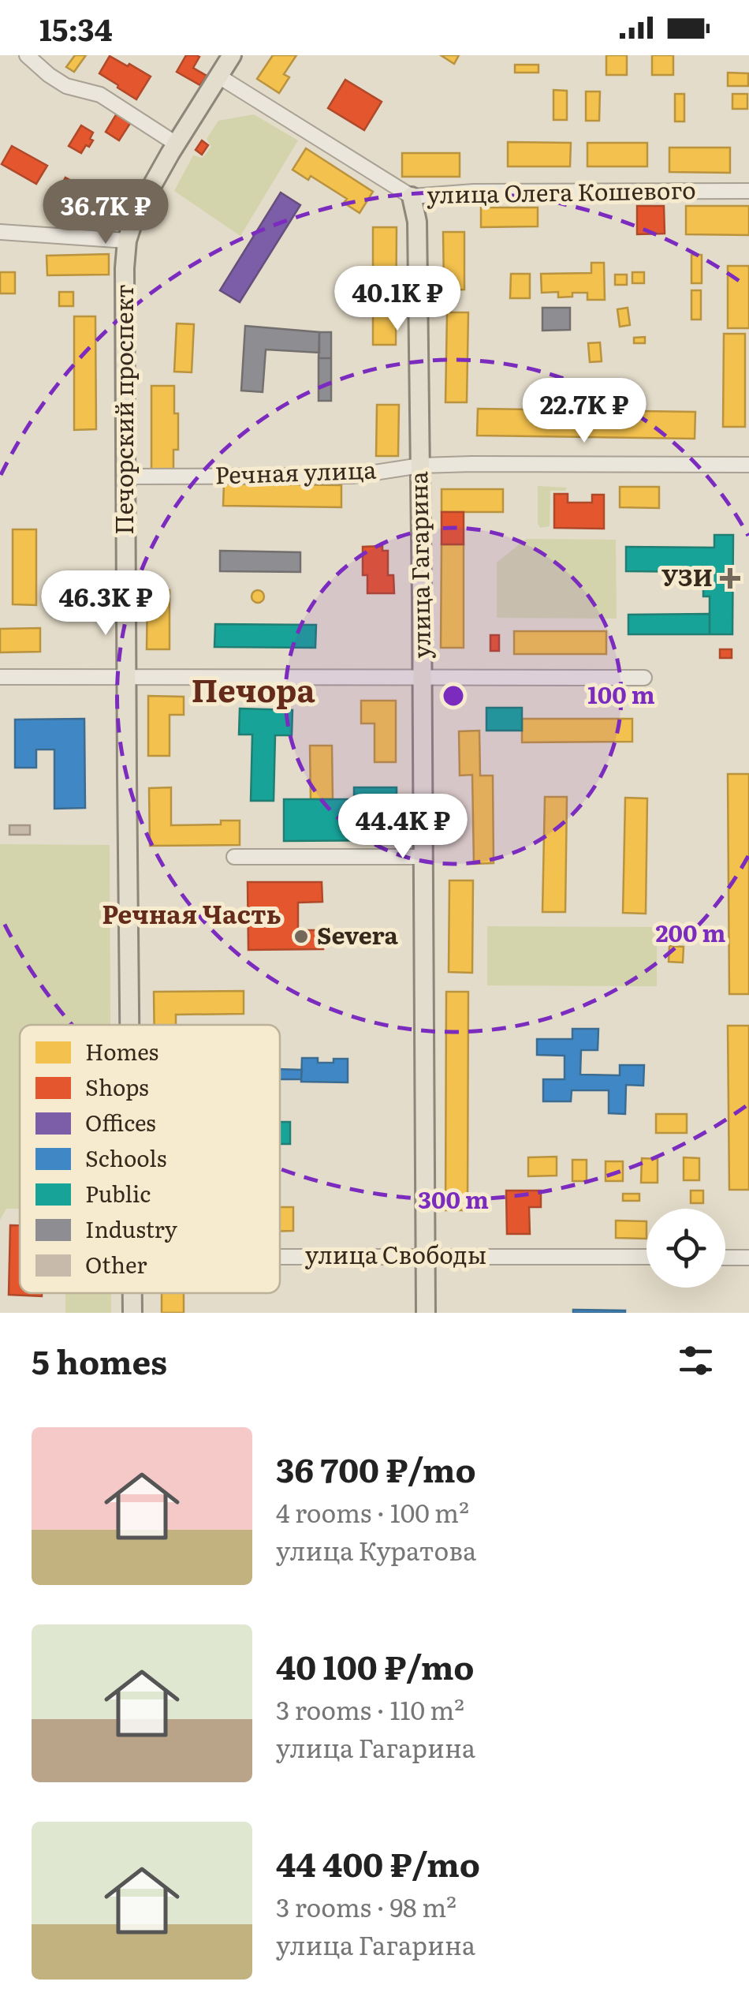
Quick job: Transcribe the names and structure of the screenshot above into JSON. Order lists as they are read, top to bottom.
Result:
{
  "streets": {
    "main road": ["Печорский проспект", "улица Гагарина"],
    "street": ["улица Олега Кошевого", "Речная улица", "улица Свободы"]
  },
  "crossings": [
    ["улица Олега Кошевого", "Печорский проспект"],
    ["улица Олега Кошевого", "улица Гагарина"],
    ["Печорский проспект", "Речная улица"],
    ["Речная улица", "улица Гагарина"],
    ["улица Гагарина", "улица Свободы"]
  ],
  "districts": ["Печора", "Речная Часть"],
  "places": {
    "health": ["УЗИ"],
    "other": ["Severa"]
  },
  "legend": [
    "Homes",
    "Shops",
    "Offices",
    "Schools",
    "Public",
    "Industry",
    "Other"
  ],
  "page": {
    "status": "15:34",
    "price": [
      "36.7K ₽",
      "40.1K ₽",
      "22.7K ₽",
      "46.3K ₽",
      "44.4K ₽"
    ],
    "heading": "5 homes",
    "list": [
      {
        "name": "36 700 ₽/mo",
        "note": "4 rooms · 100 m² · улица Куратова"
      },
      {
        "name": "40 100 ₽/mo",
        "note": "3 rooms · 110 m² · улица Гагарина"
      },
      {
        "name": "44 400 ₽/mo",
        "note": "3 rooms · 98 m² · улица Гагарина"
      }
    ]
  },
  "rings": ["100 m", "200 m", "300 m"]
}
